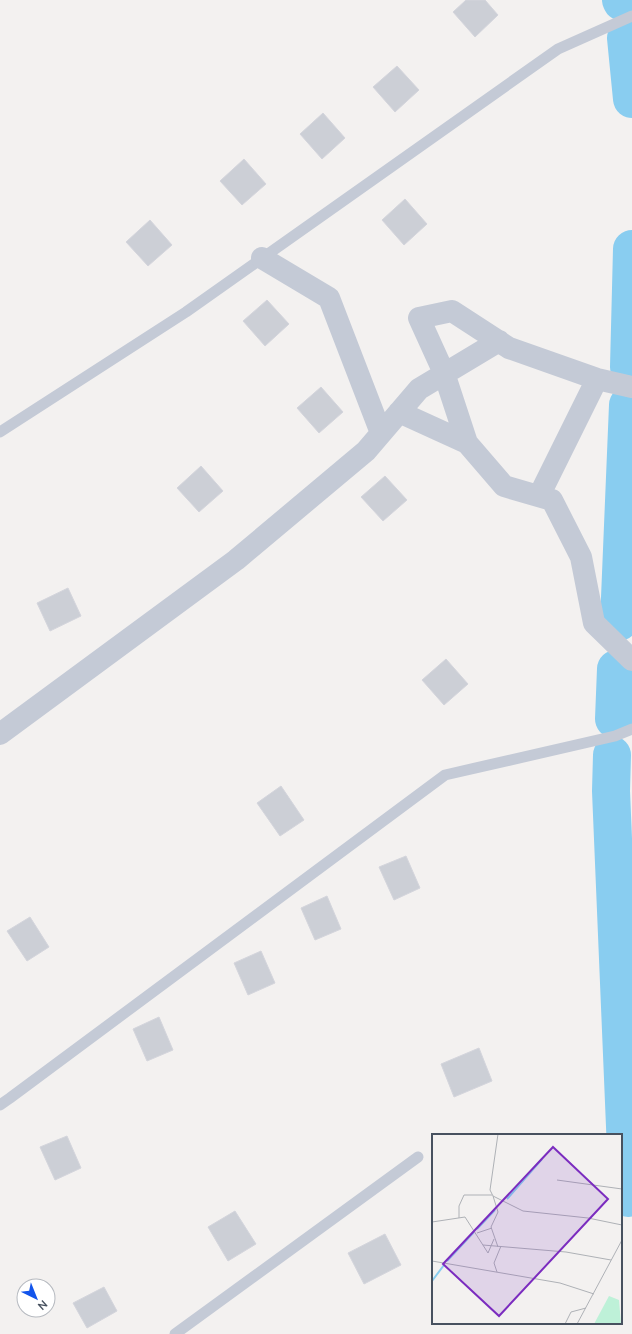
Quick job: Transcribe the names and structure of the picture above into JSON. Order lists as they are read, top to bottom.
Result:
{
  "north": "bottom right"
}
